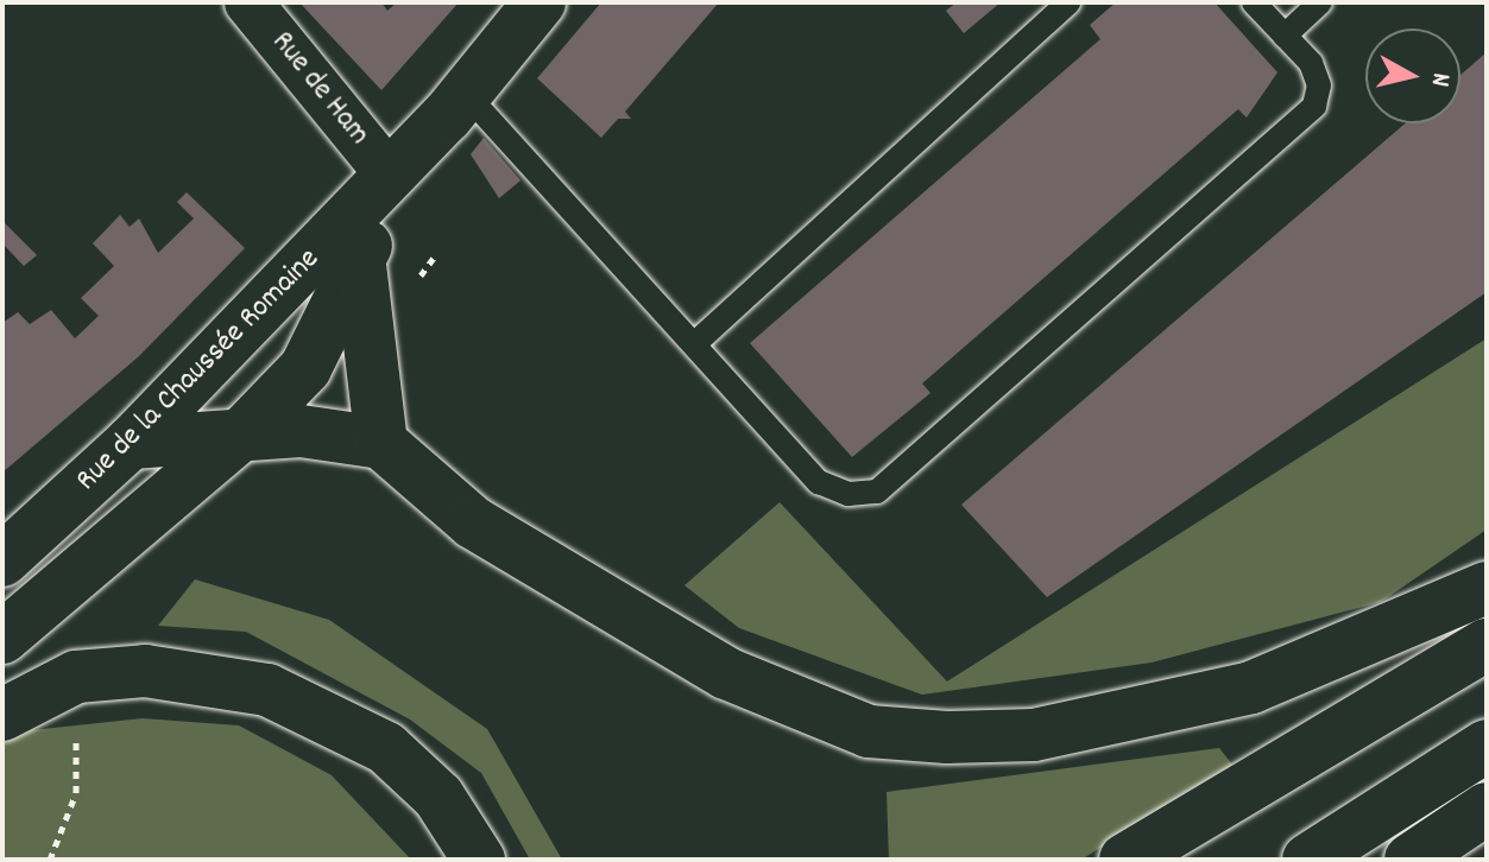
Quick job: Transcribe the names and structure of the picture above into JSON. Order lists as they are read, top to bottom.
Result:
{
  "streets": {
    "main road": ["Rue de la Chaussée Romaine"],
    "street": ["Rue de Ham"]
  },
  "crossings": [
    ["Rue de Ham", "Rue de la Chaussée Romaine"]
  ],
  "north": "right"
}
